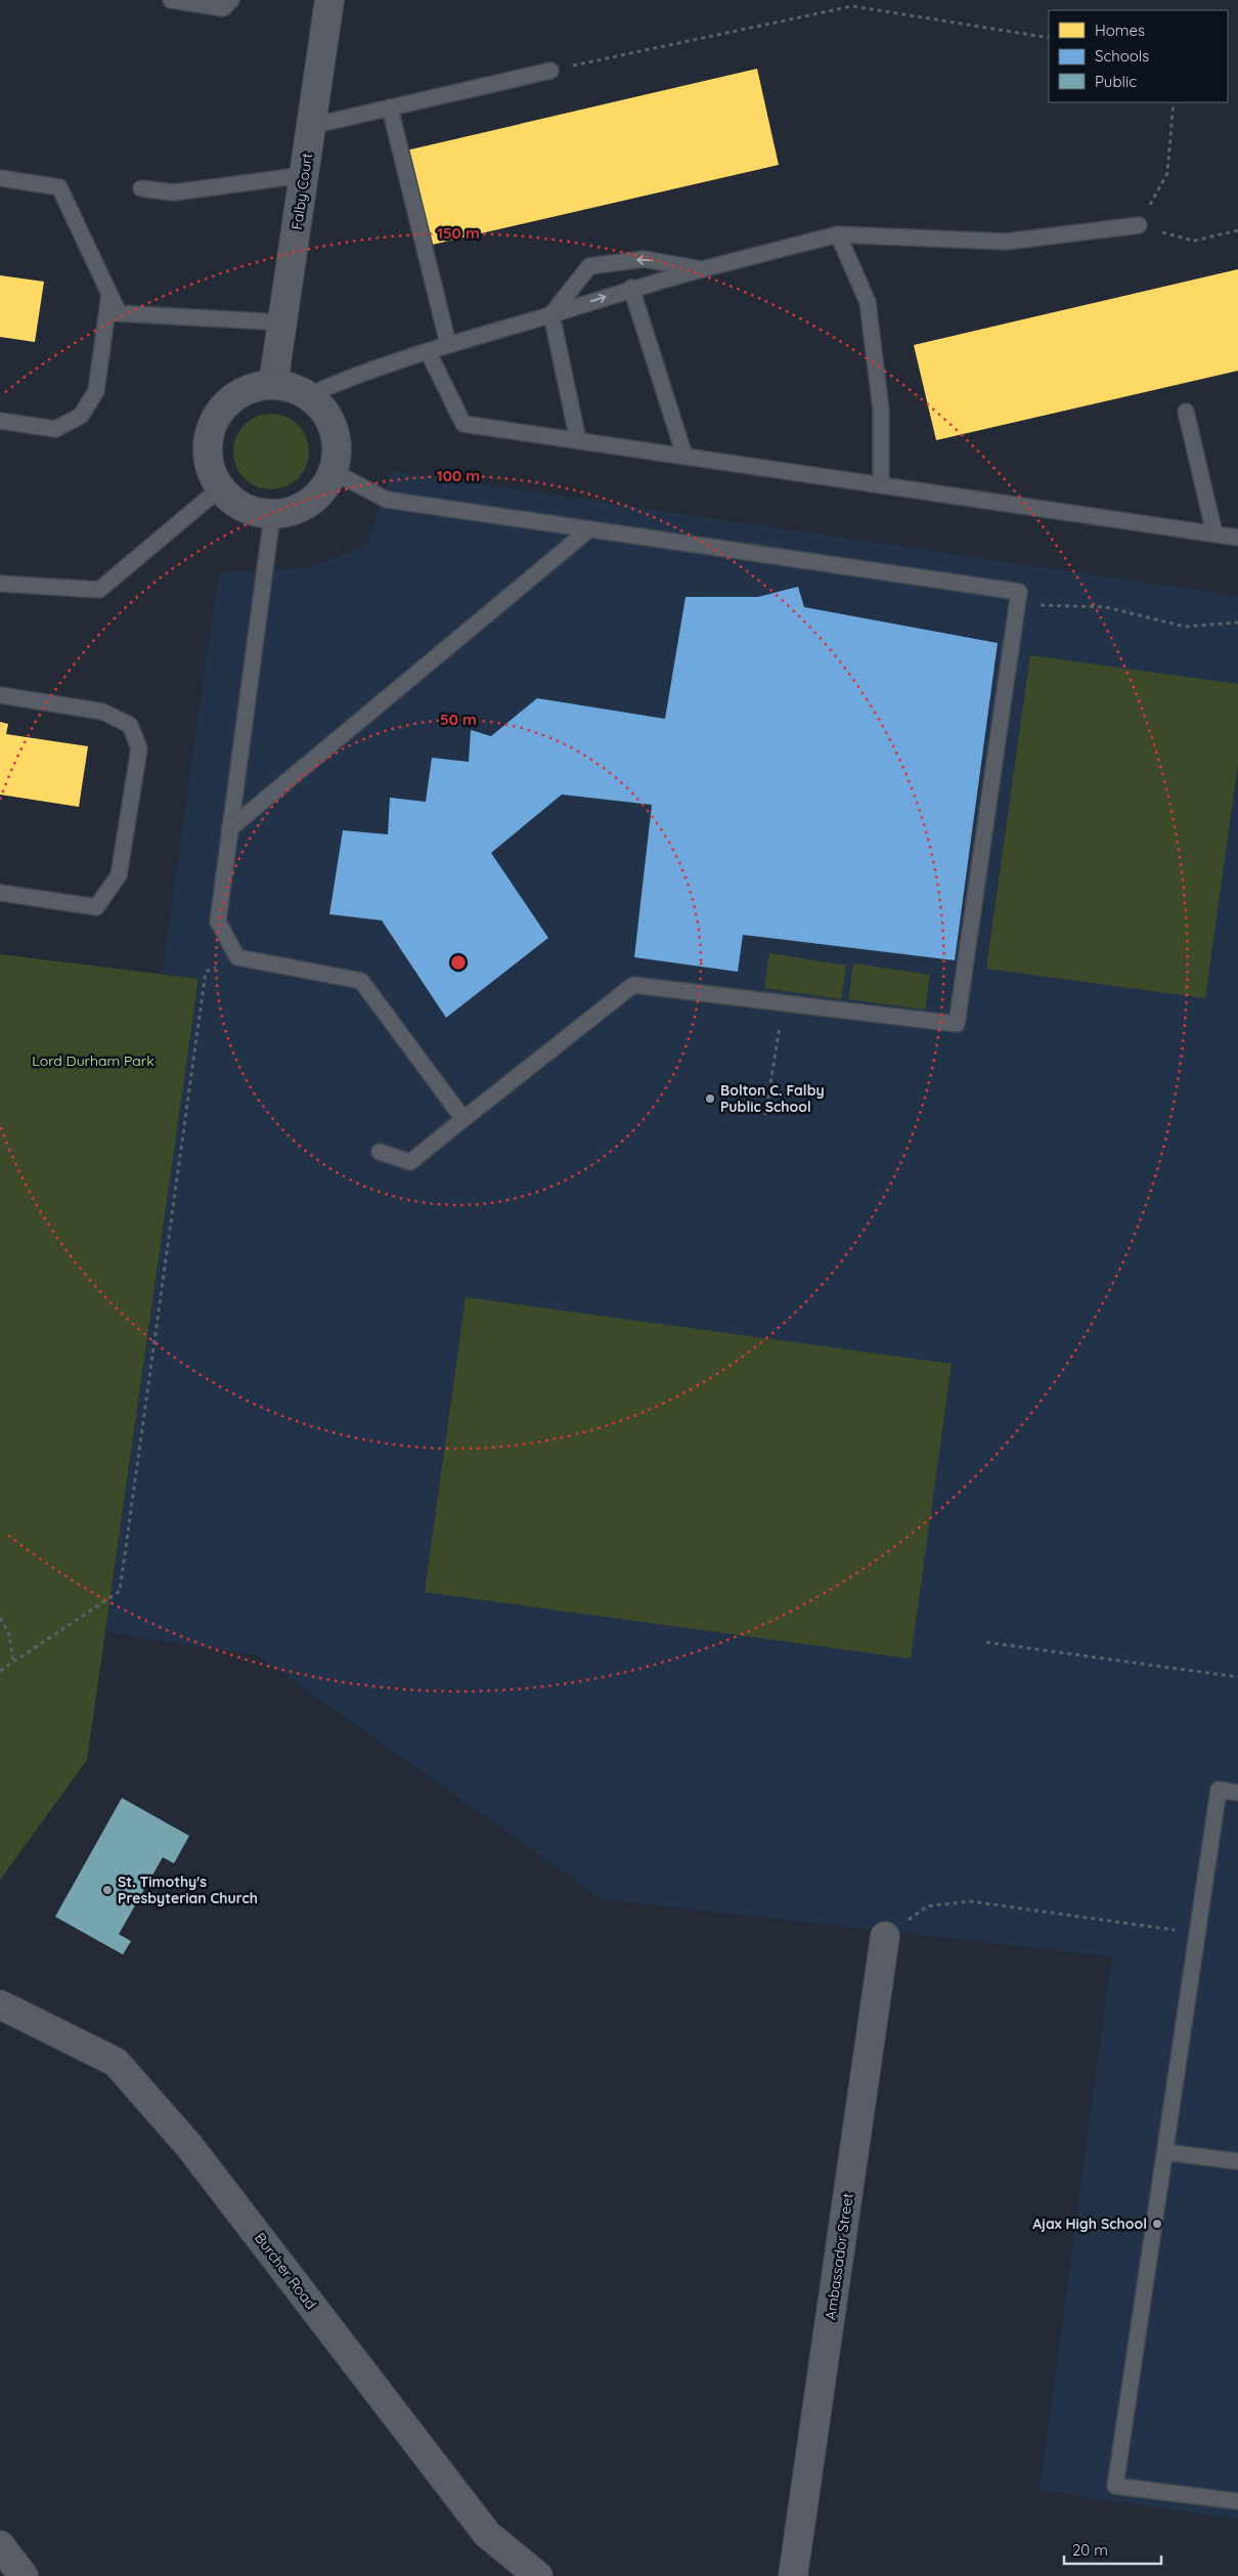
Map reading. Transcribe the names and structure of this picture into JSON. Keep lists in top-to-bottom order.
{
  "streets": {
    "street": ["Falby Court", "Ambassador Street", "Burcher Road"]
  },
  "parks": ["Lord Durham Park"],
  "places": ["Bolton C. Falby Public School", "St. Timothy's Presbyterian Church", "Ajax High School"],
  "legend": ["Homes", "Schools", "Public"],
  "scale_bar": "20 m",
  "rings": ["150 m", "100 m", "50 m"]
}
